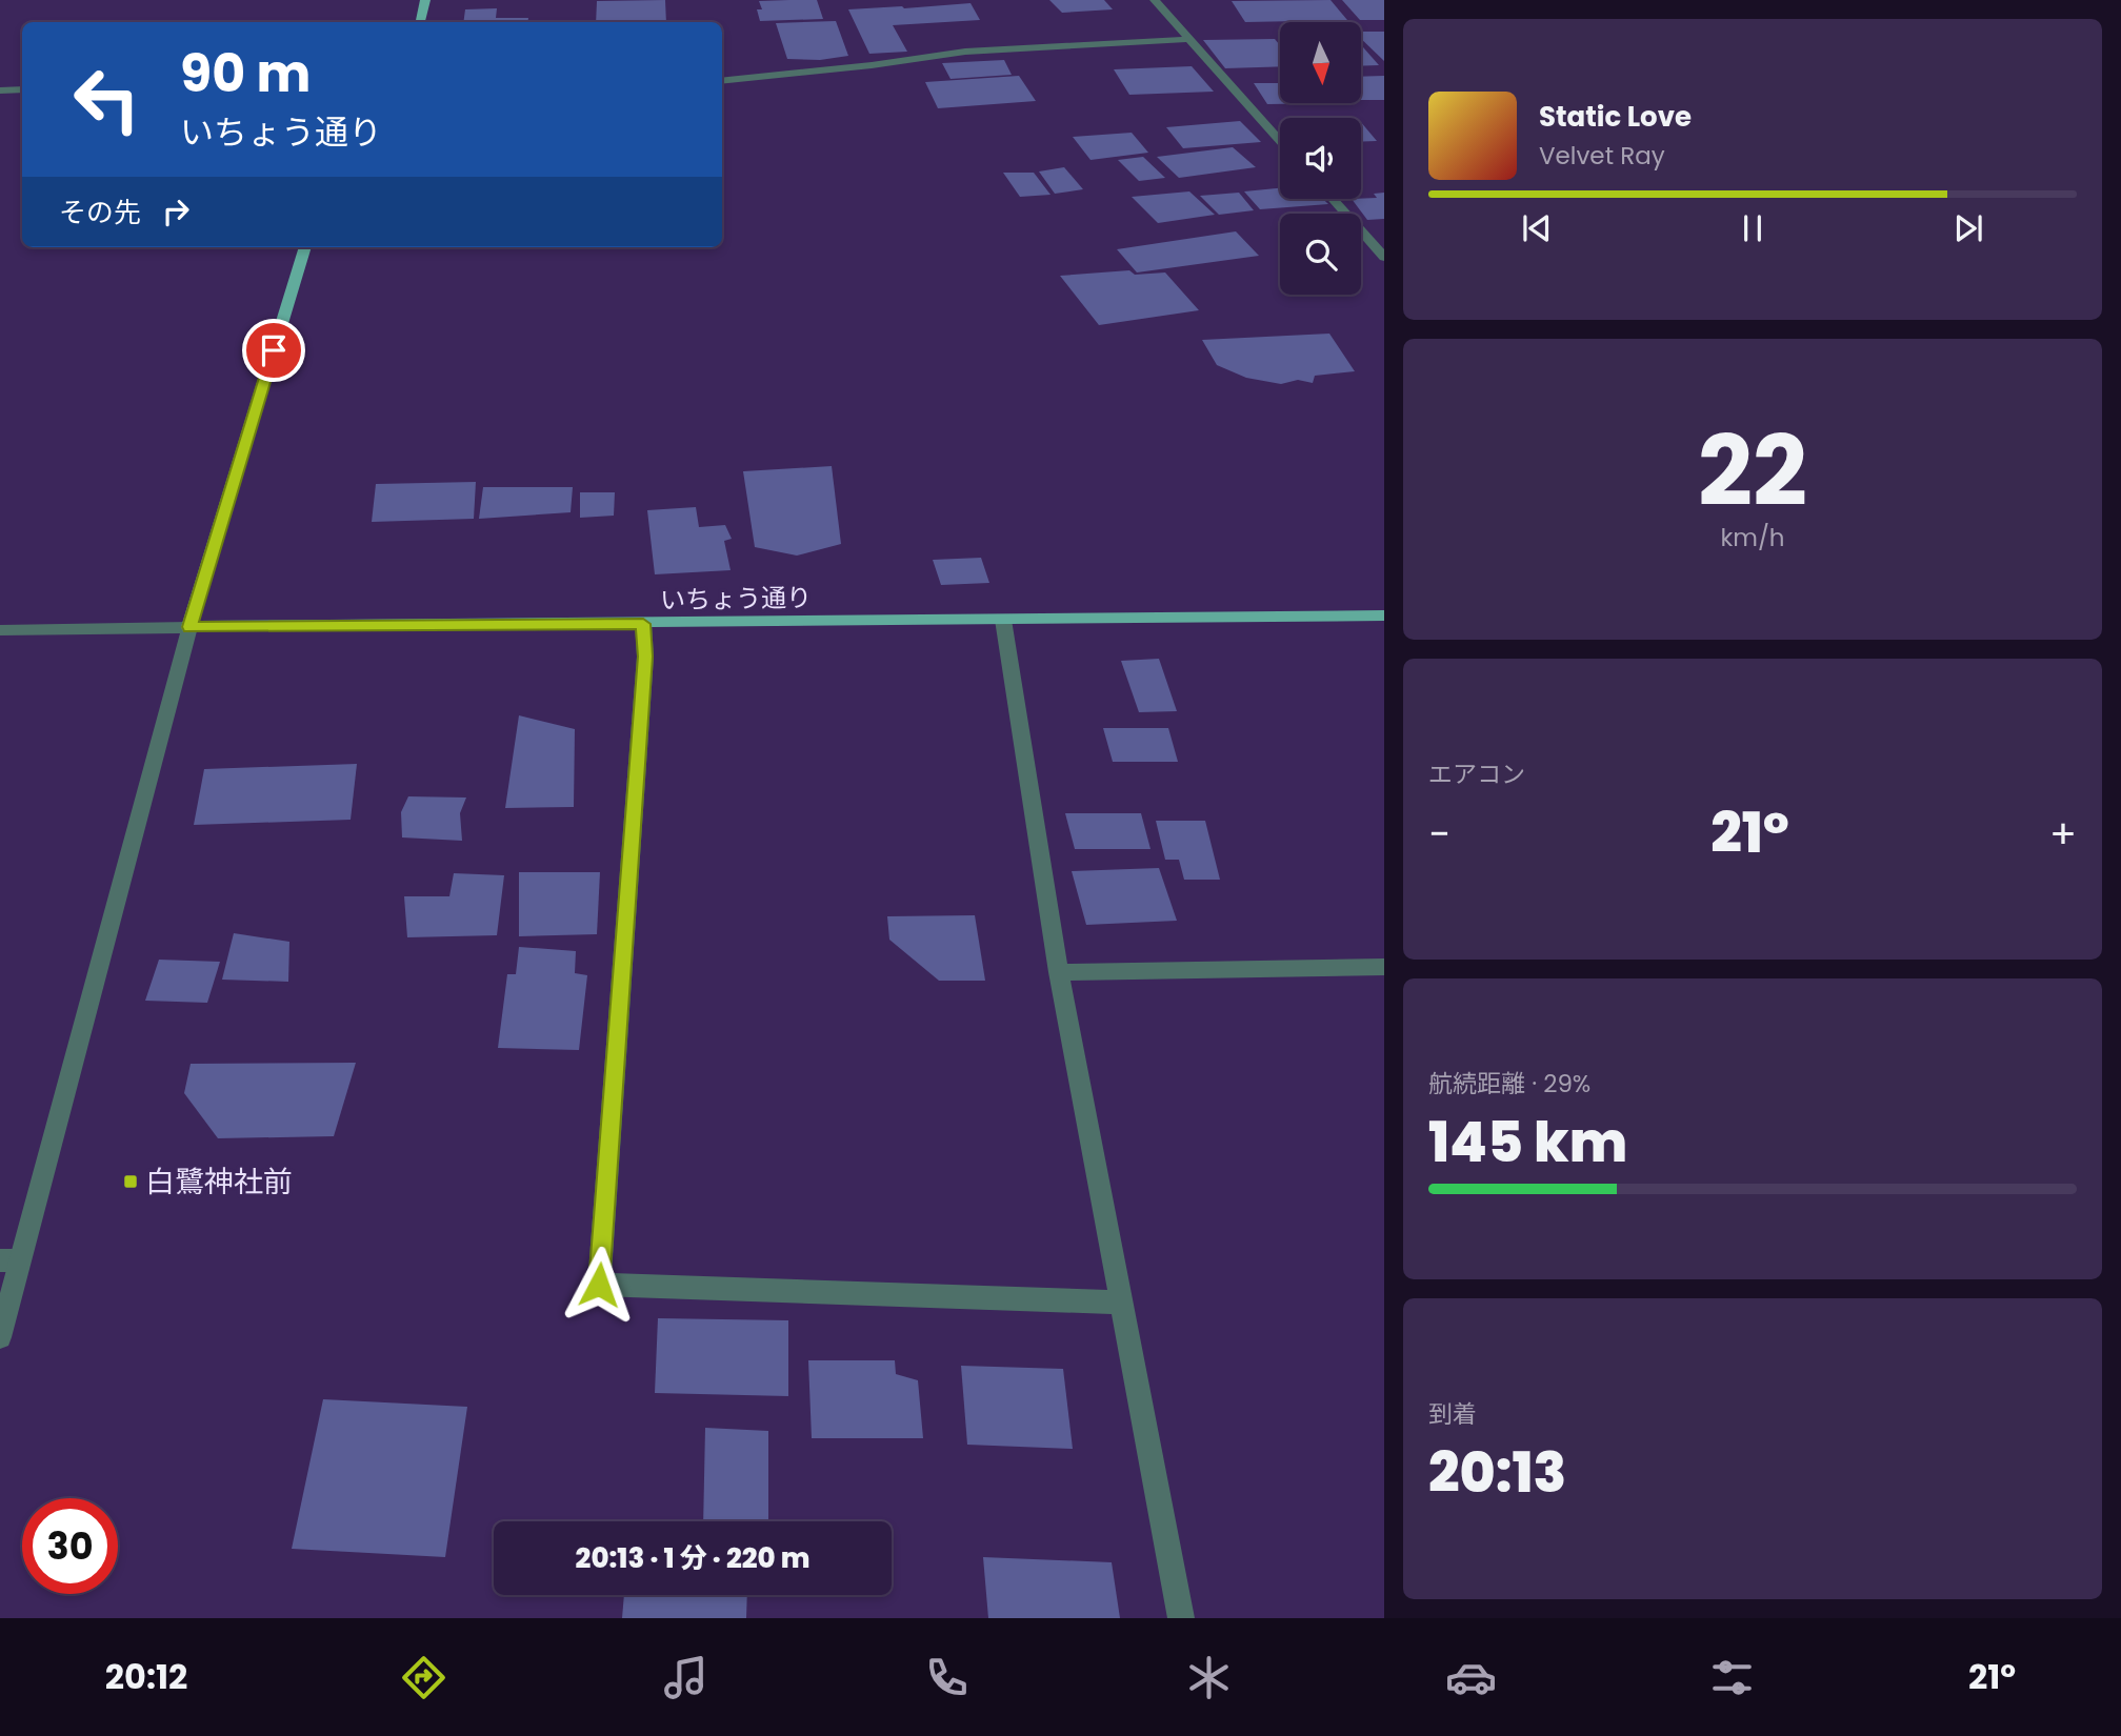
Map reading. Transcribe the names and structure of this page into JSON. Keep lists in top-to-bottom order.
{
  "streets": {
    "main road": ["いちょう通り"]
  },
  "places": {
    "transit": ["白鷺神社前"]
  },
  "north": "bottom",
  "page": {
    "turn": ["90 m", "いちょう通り"],
    "song": ["Static Love", "Velvet Ray"],
    "then": "その先",
    "tile": [
      ["22", "km/h"],
      "エアコン",
      ["航続距離 · 29%", "145 km"],
      ["到着", "20:13"]
    ],
    "heat": ["−", "21°", "+"],
    "limit": "30",
    "trip": "20:13 · 1 分 · 220 m",
    "tabs": ["20:12", "21°"]
  }
}
